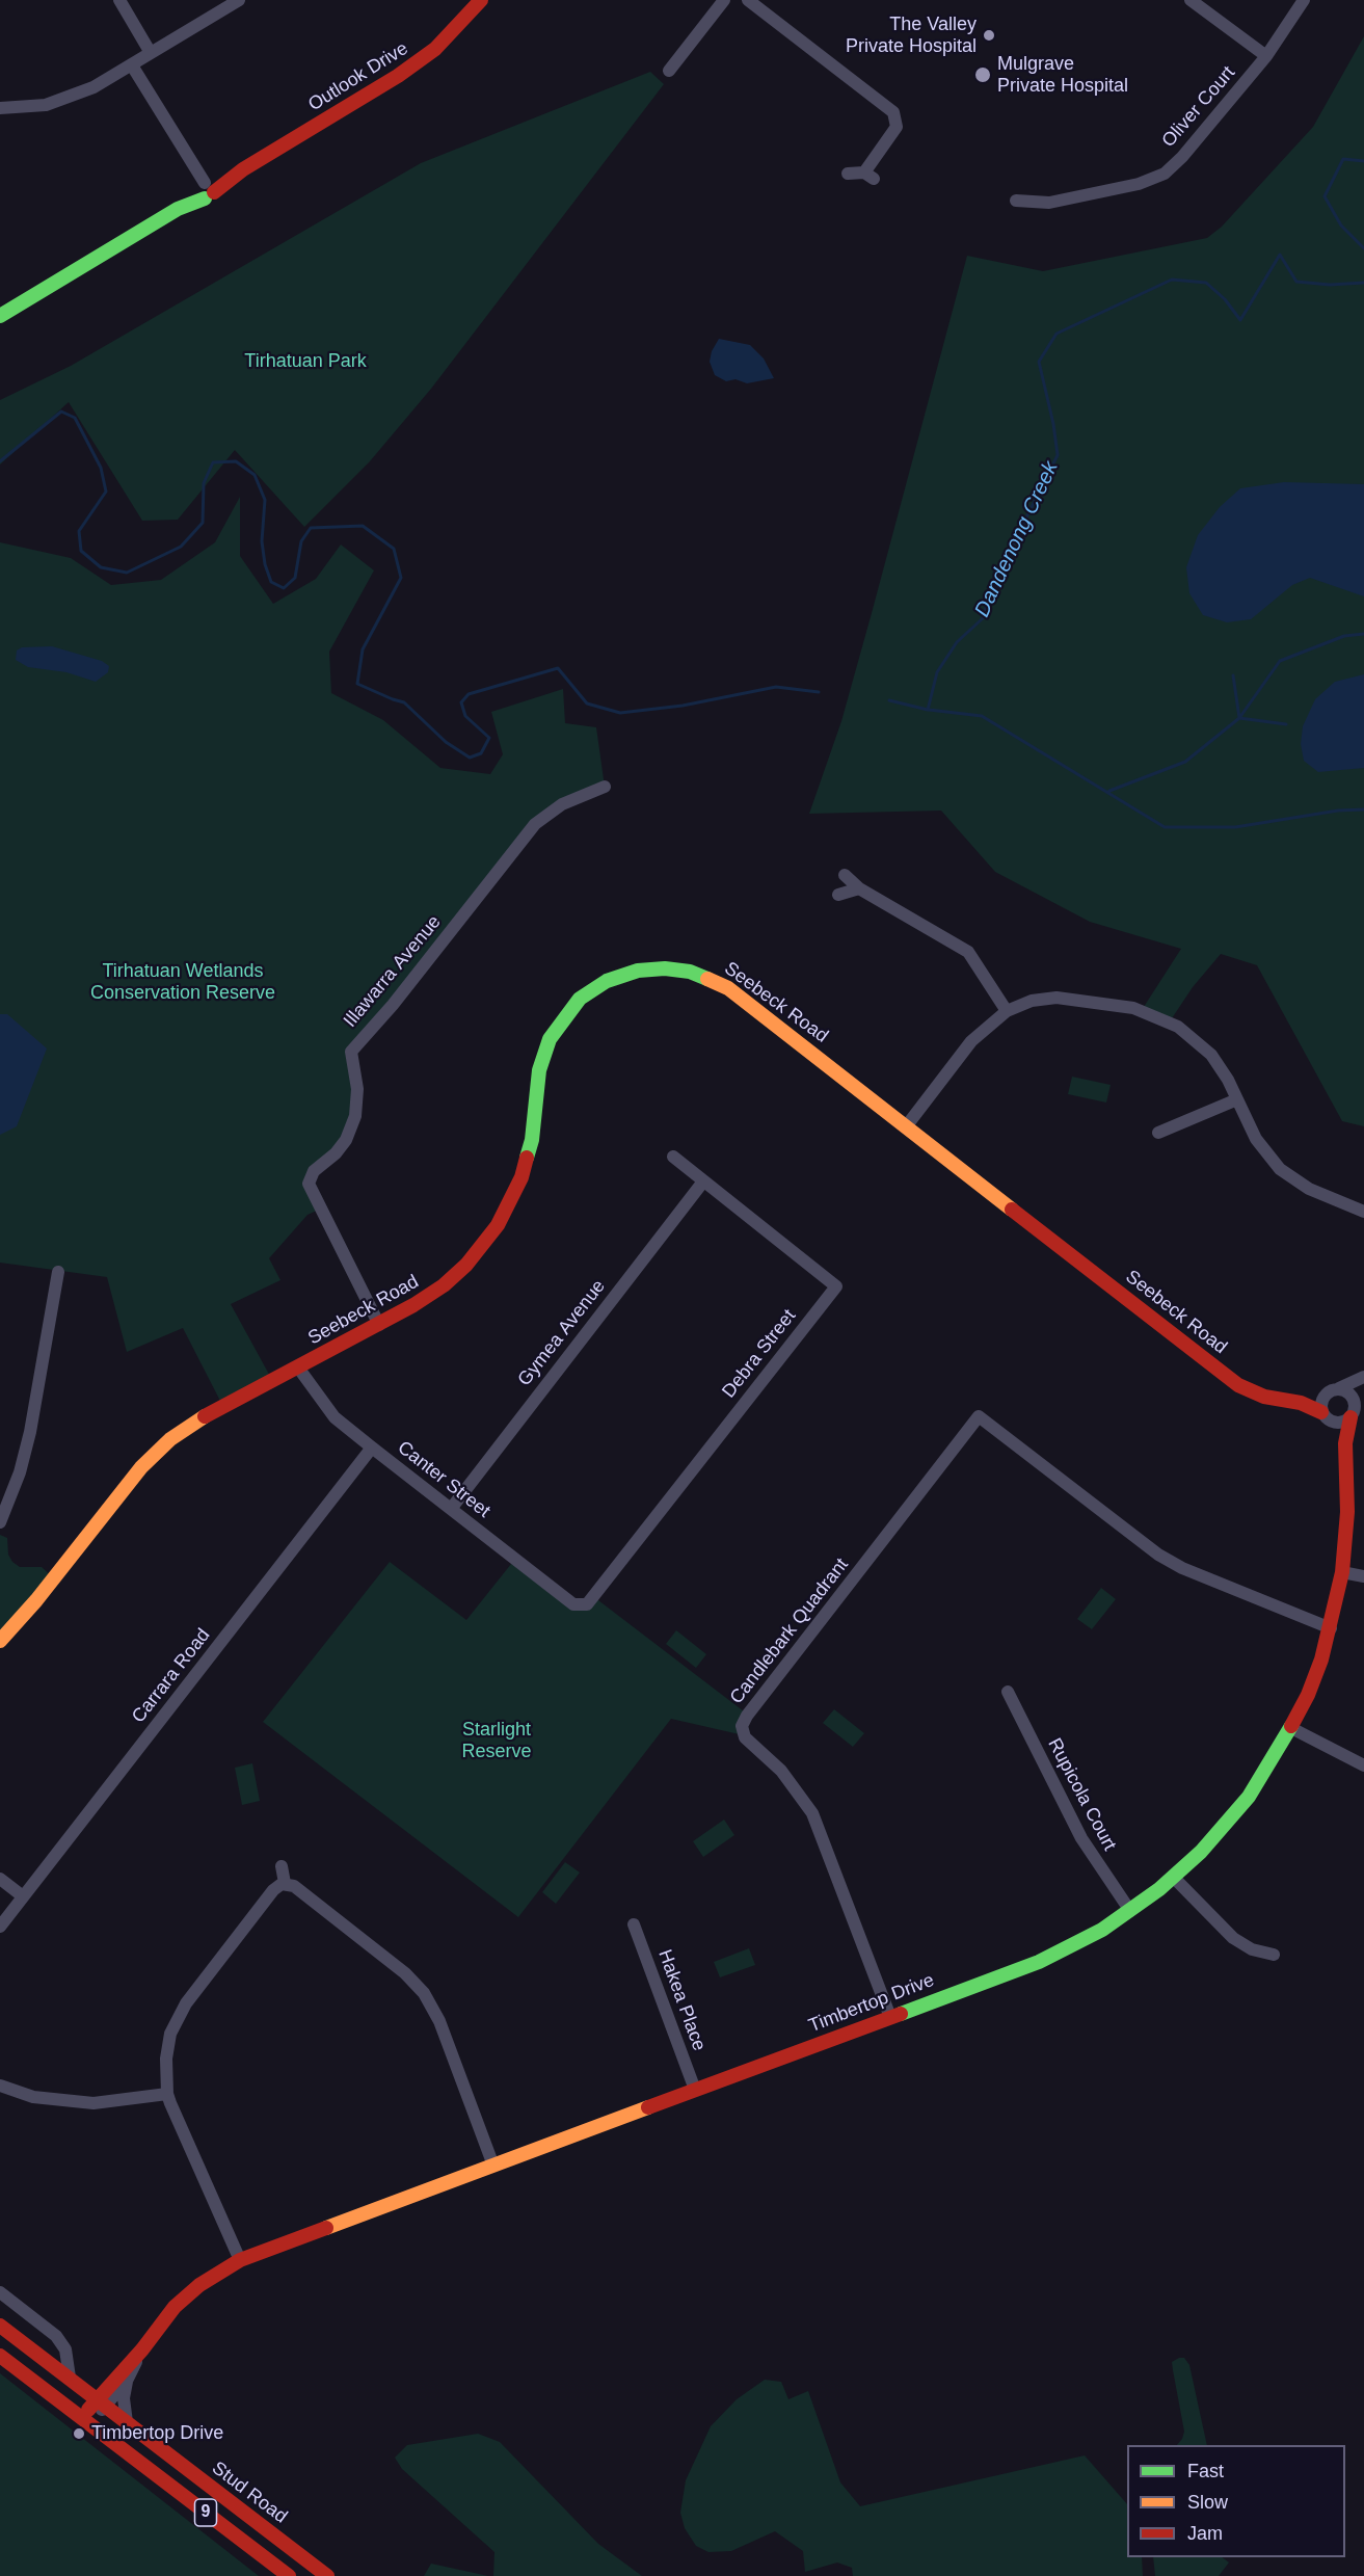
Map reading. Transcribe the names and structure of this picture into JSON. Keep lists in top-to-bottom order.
{
  "streets": {
    "main road": [
      "Outlook Drive",
      "Seebeck Road",
      "Timbertop Drive",
      "Stud Road",
      "9"
    ],
    "street": [
      "Oliver Court",
      "Illawarra Avenue",
      "Gymea Avenue",
      "Debra Street",
      "Canter Street",
      "Candlebark Quadrant",
      "Carrara Road",
      "Rupicola Court",
      "Hakea Place"
    ]
  },
  "crossings": [
    ["Illawarra Avenue", "Seebeck Road"],
    ["Seebeck Road", "Canter Street"],
    ["Seebeck Road", "Timbertop Drive"],
    ["Gymea Avenue", "Debra Street"],
    ["Gymea Avenue", "Canter Street"],
    ["Debra Street", "Canter Street"],
    ["Canter Street", "Carrara Road"],
    ["Candlebark Quadrant", "Timbertop Drive"],
    ["Rupicola Court", "Timbertop Drive"],
    ["Hakea Place", "Timbertop Drive"],
    ["Timbertop Drive", "Stud Road"],
    ["Timbertop Drive", "9"]
  ],
  "water": ["Dandenong Creek"],
  "parks": ["Tirhatuan Park", "Tirhatuan Wetlands Conservation Reserve", "Starlight Reserve"],
  "places": ["The Valley Private Hospital", "Mulgrave Private Hospital", "Timbertop Drive"],
  "legend": ["Fast", "Slow", "Jam"]
}
